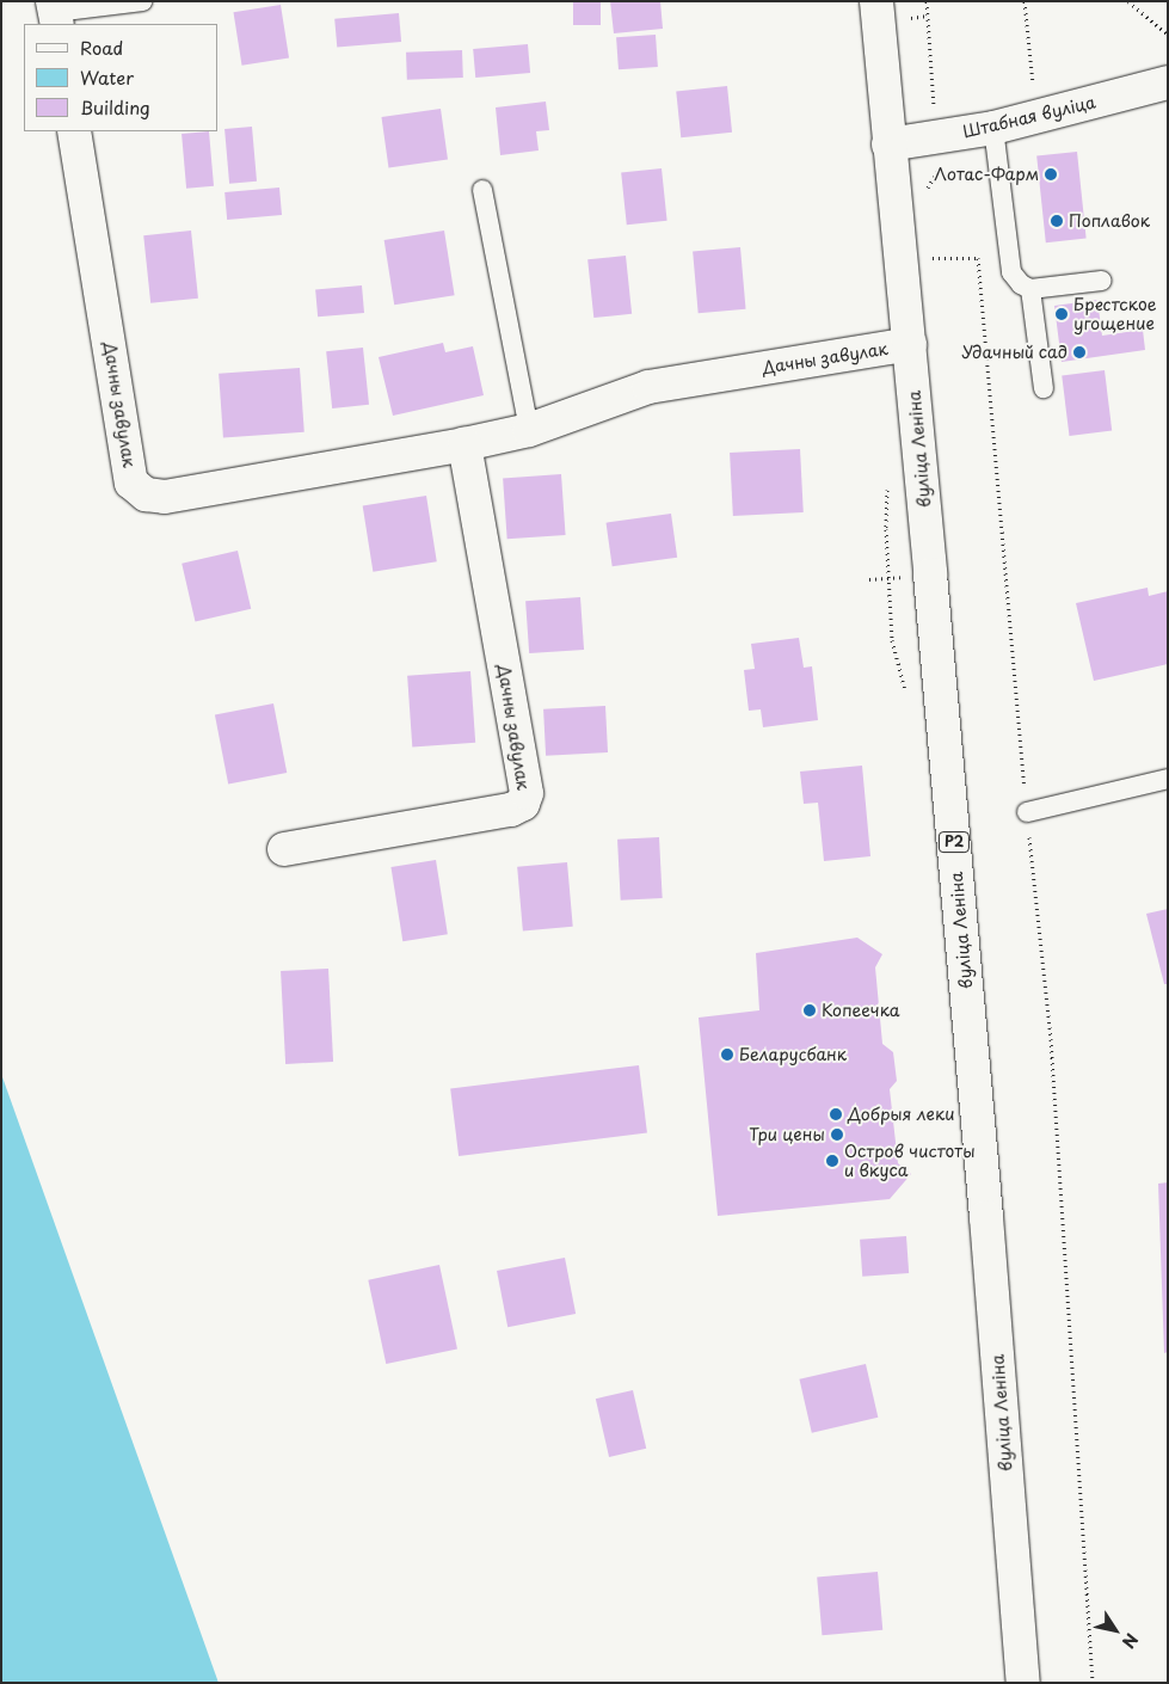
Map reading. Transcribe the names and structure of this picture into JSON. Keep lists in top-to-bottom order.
{
  "streets": {
    "street": [
      "Штабная вуліца",
      "Дачны завулак",
      "вуліца Леніна",
      "Р2"
    ]
  },
  "crossings": [
    ["Штабная вуліца", "вуліца Леніна"],
    ["Дачны завулак", "вуліца Леніна"]
  ],
  "places": [
    "Лотас-Фарм",
    "Поплавок",
    "Брестское угощение",
    "Удачный сад",
    "Копеечка",
    "Беларусбанк",
    "Добрыя леки",
    "Три цены",
    "Остров чистоты и вкуса"
  ],
  "legend": ["Road", "Water", "Building"],
  "north": "bottom right"
}
